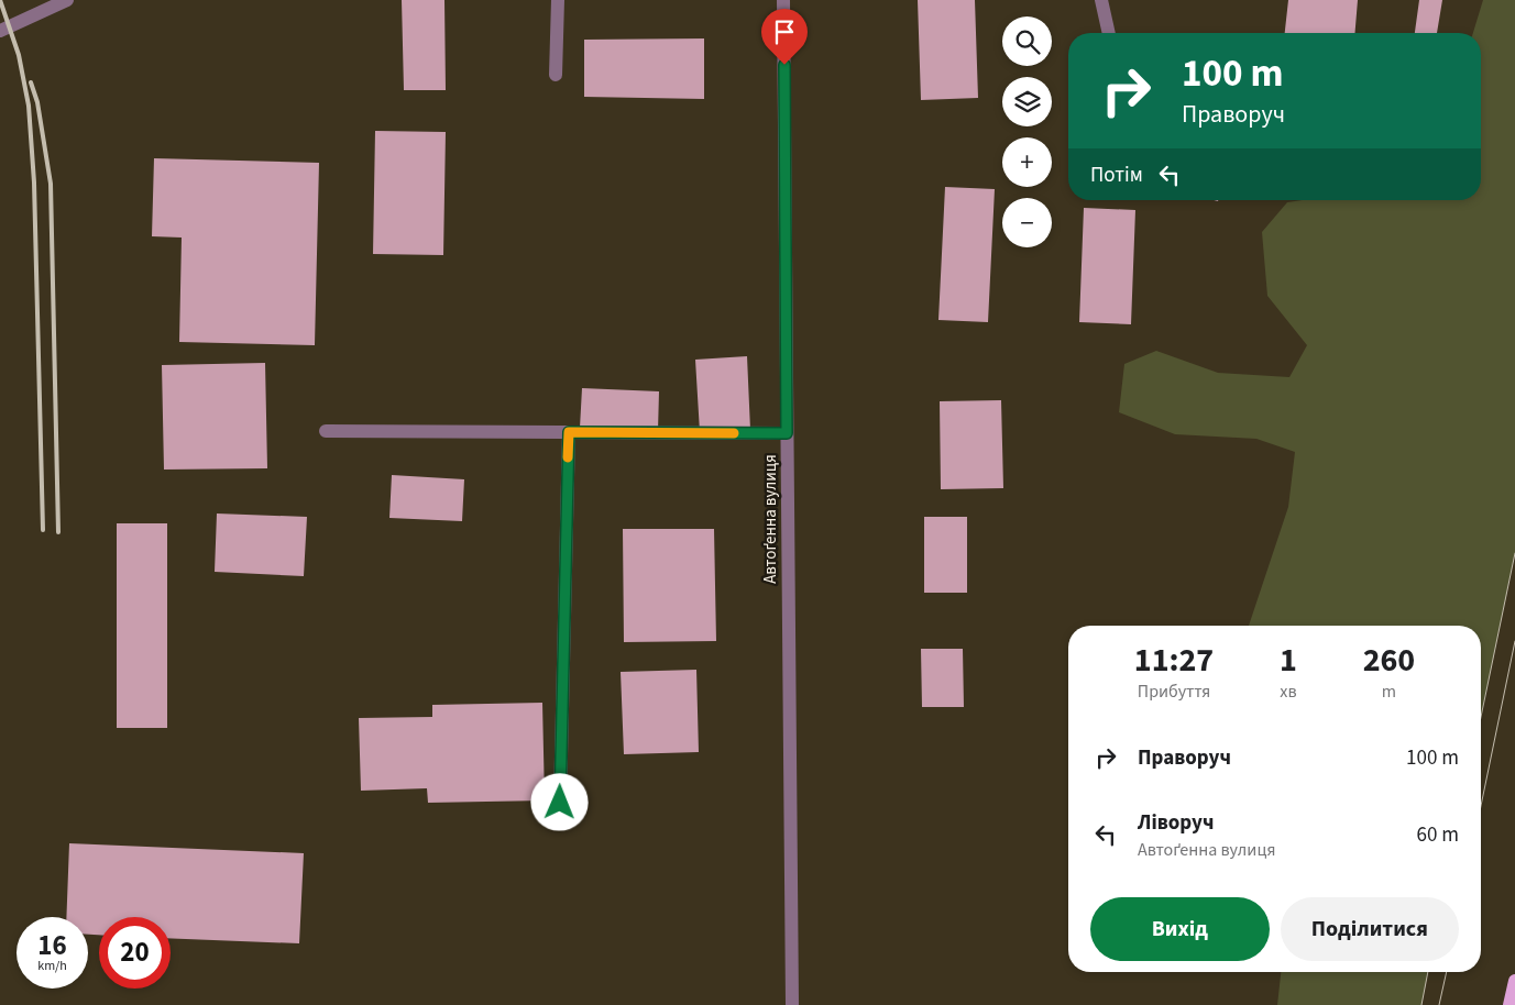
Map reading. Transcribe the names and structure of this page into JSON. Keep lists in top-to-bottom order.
{
  "streets": {
    "street": ["Автоґенна вулиця"]
  },
  "page": {
    "map_buttons": ["+", "−"],
    "turn": ["100 m", "Праворуч"],
    "then": "Потім",
    "eta": [
      "11:27",
      "Прибуття",
      "1",
      "хв",
      "260",
      "m"
    ],
    "list": [
      {
        "name": "Праворуч",
        "value": "100 m"
      },
      {
        "name": "Ліворуч",
        "note": "Автоґенна вулиця",
        "value": "60 m"
      }
    ],
    "buttons": ["Вихід", "Поділитися"],
    "speed": "16 km/h",
    "limit": "20"
  }
}
